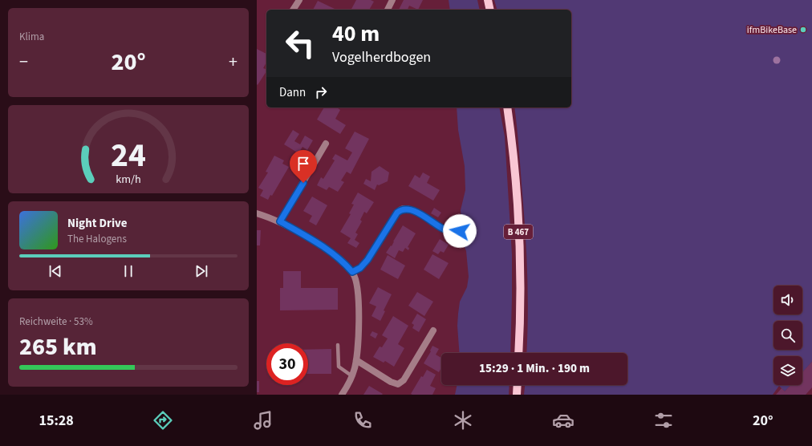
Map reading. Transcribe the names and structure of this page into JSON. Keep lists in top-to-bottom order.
{
  "streets": {
    "main road": ["B 467"]
  },
  "places": ["ifmBikeBase"],
  "page": {
    "tile": [
      "Klima",
      ["Reichweite · 53%", "265 km"]
    ],
    "turn": ["40 m", "Vogelherdbogen"],
    "heat": ["−", "20°", "+"],
    "then": "Dann",
    "song": ["Night Drive", "The Halogens"],
    "limit": "30",
    "trip": "15:29 · 1 Min. · 190 m",
    "tabs": ["15:28", "20°"],
    "gauge": ["24", "km/h"]
  }
}
